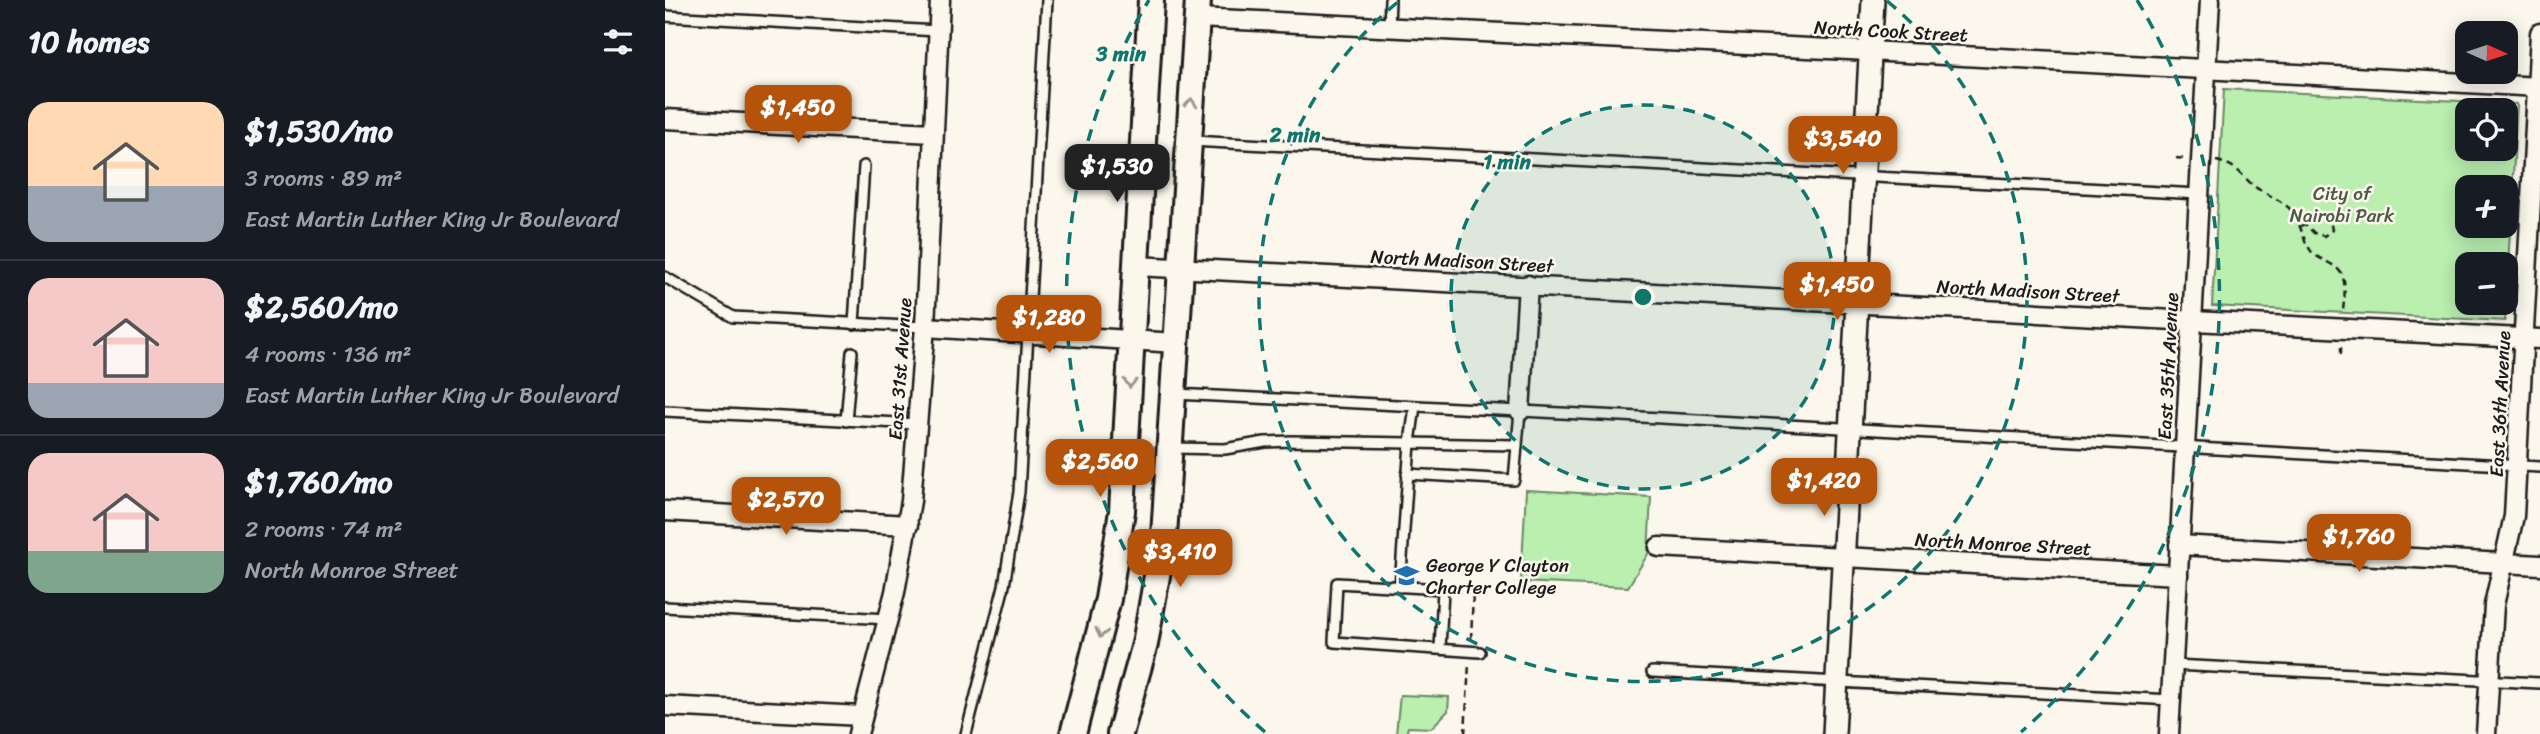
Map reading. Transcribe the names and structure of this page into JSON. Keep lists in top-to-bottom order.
{
  "streets": {
    "street": [
      "North Cook Street",
      "North Madison Street",
      "East 35th Avenue",
      "East 31st Avenue",
      "East 36th Avenue",
      "North Monroe Street"
    ]
  },
  "crossings": [
    ["North Cook Street", "East 35th Avenue"],
    ["North Cook Street", "East 36th Avenue"],
    ["North Madison Street", "East 35th Avenue"],
    ["North Madison Street", "East 36th Avenue"],
    ["East 35th Avenue", "North Monroe Street"]
  ],
  "parks": ["City of Nairobi Park"],
  "places": {
    "school or university": ["George Y Clayton Charter College"]
  },
  "north": "right",
  "page": {
    "heading": "10 homes",
    "map_buttons": ["+", "−"],
    "list": [
      {
        "name": "$1,530/mo",
        "note": "3 rooms · 89 m² · East Martin Luther King Jr Boulevard"
      },
      {
        "name": "$2,560/mo",
        "note": "4 rooms · 136 m² · East Martin Luther King Jr Boulevard"
      },
      {
        "name": "$1,760/mo",
        "note": "2 rooms · 74 m² · North Monroe Street"
      }
    ],
    "price": [
      "$1,450",
      "$3,540",
      "$1,530",
      "$1,450",
      "$1,280",
      "$2,560",
      "$1,420",
      "$2,570",
      "$1,760",
      "$3,410"
    ]
  },
  "rings": ["3 min", "2 min", "1 min"]
}
